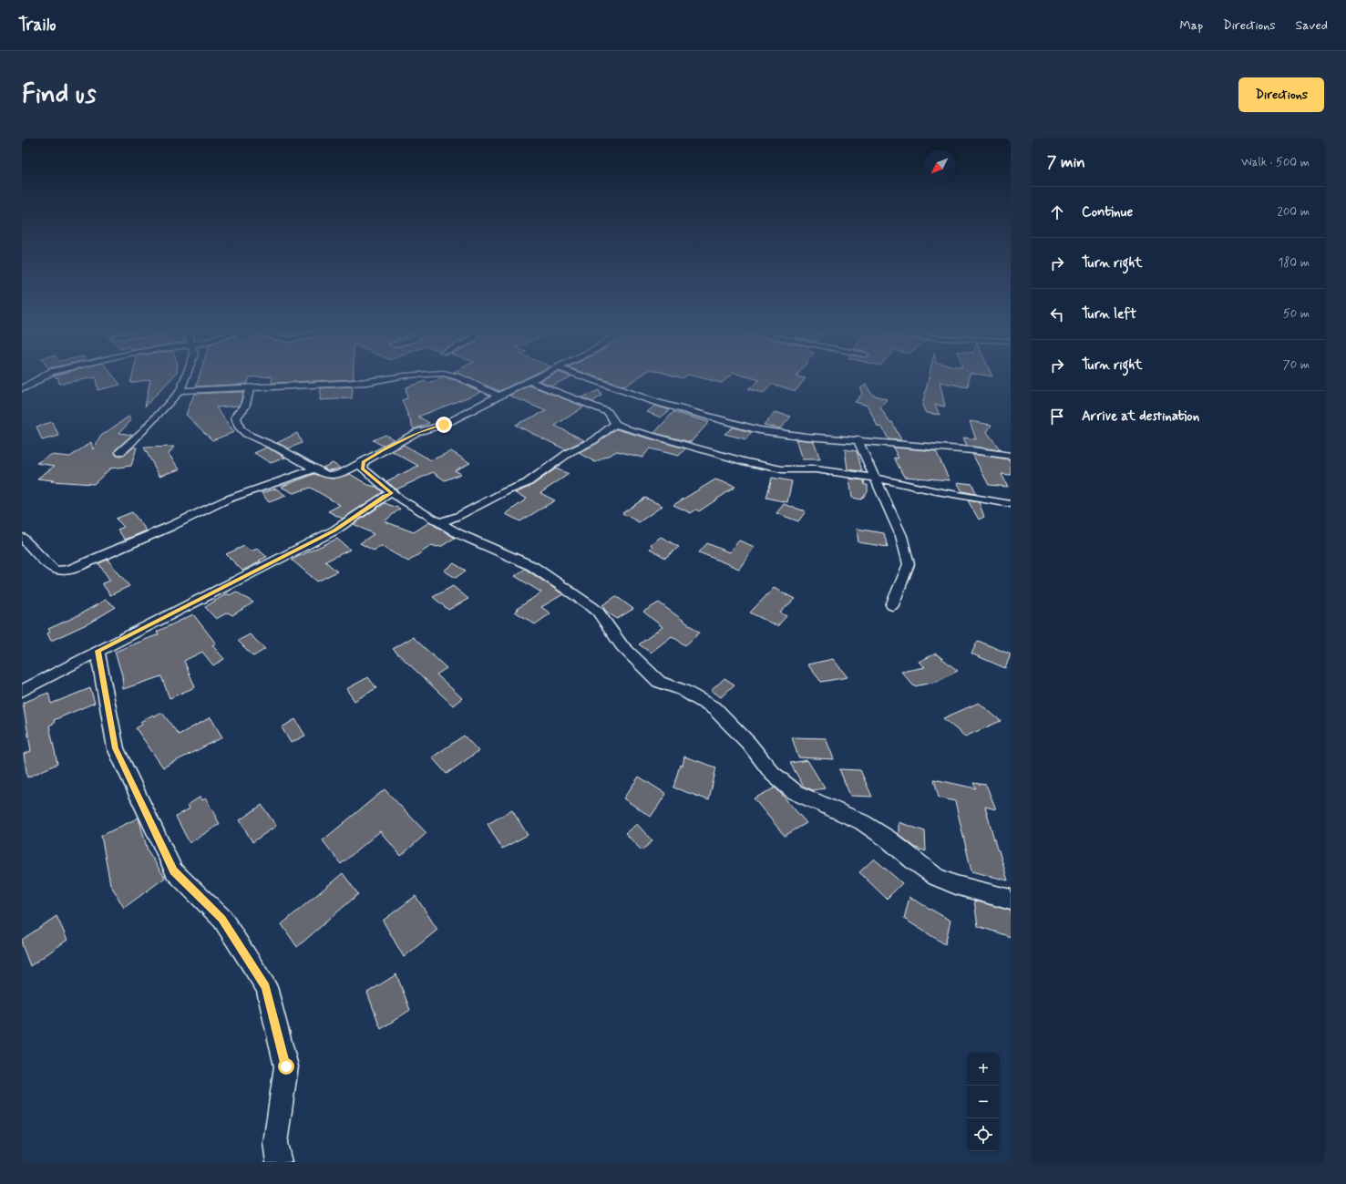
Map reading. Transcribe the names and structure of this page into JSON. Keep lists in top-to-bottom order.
{
  "north": "bottom left",
  "page": {
    "header": "Trailo",
    "nav": ["Map", "Directions", "Saved"],
    "buttons": "Directions",
    "title": "Find us",
    "heading": ["7 min", "Walk · 500 m"],
    "list": [
      ["Continue", "200 m"],
      ["Turn right", "180 m"],
      ["Turn left", "50 m"],
      ["Turn right", "70 m"],
      "Arrive at destination"
    ],
    "map_buttons": ["+", "−"]
  }
}
